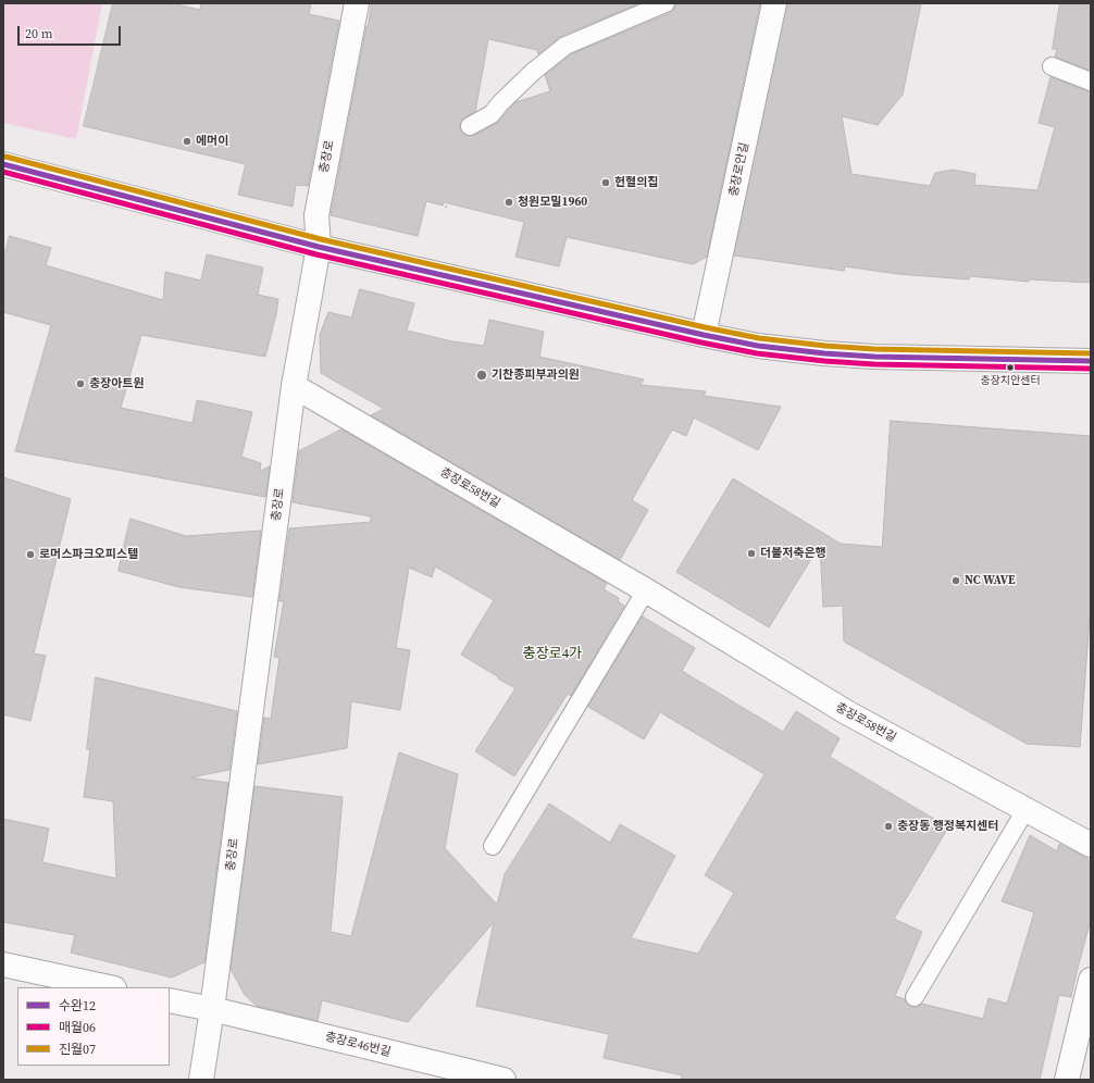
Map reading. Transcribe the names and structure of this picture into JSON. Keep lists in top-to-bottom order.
{
  "streets": {
    "street": [
      "충장로",
      "충장로안길",
      "충장로58번길",
      "충장로46번길"
    ]
  },
  "crossings": [
    ["충장로", "충장로58번길"],
    ["충장로", "충장로46번길"]
  ],
  "districts": ["충장로4가"],
  "places": [
    "에머이",
    "헌혈의집",
    "청원모밀1960",
    "충장치안센터",
    "기찬종피부과의원",
    "충장아트원",
    "더블저축은행",
    "로머스파크오피스텔",
    "NC WAVE",
    "충장동 행정복지센터"
  ],
  "lines": ["transit line 진월07", "transit line 수완12", "transit line 매월06"],
  "legend": ["수완12", "매월06", "진월07"],
  "scale_bar": "20 m"
}
